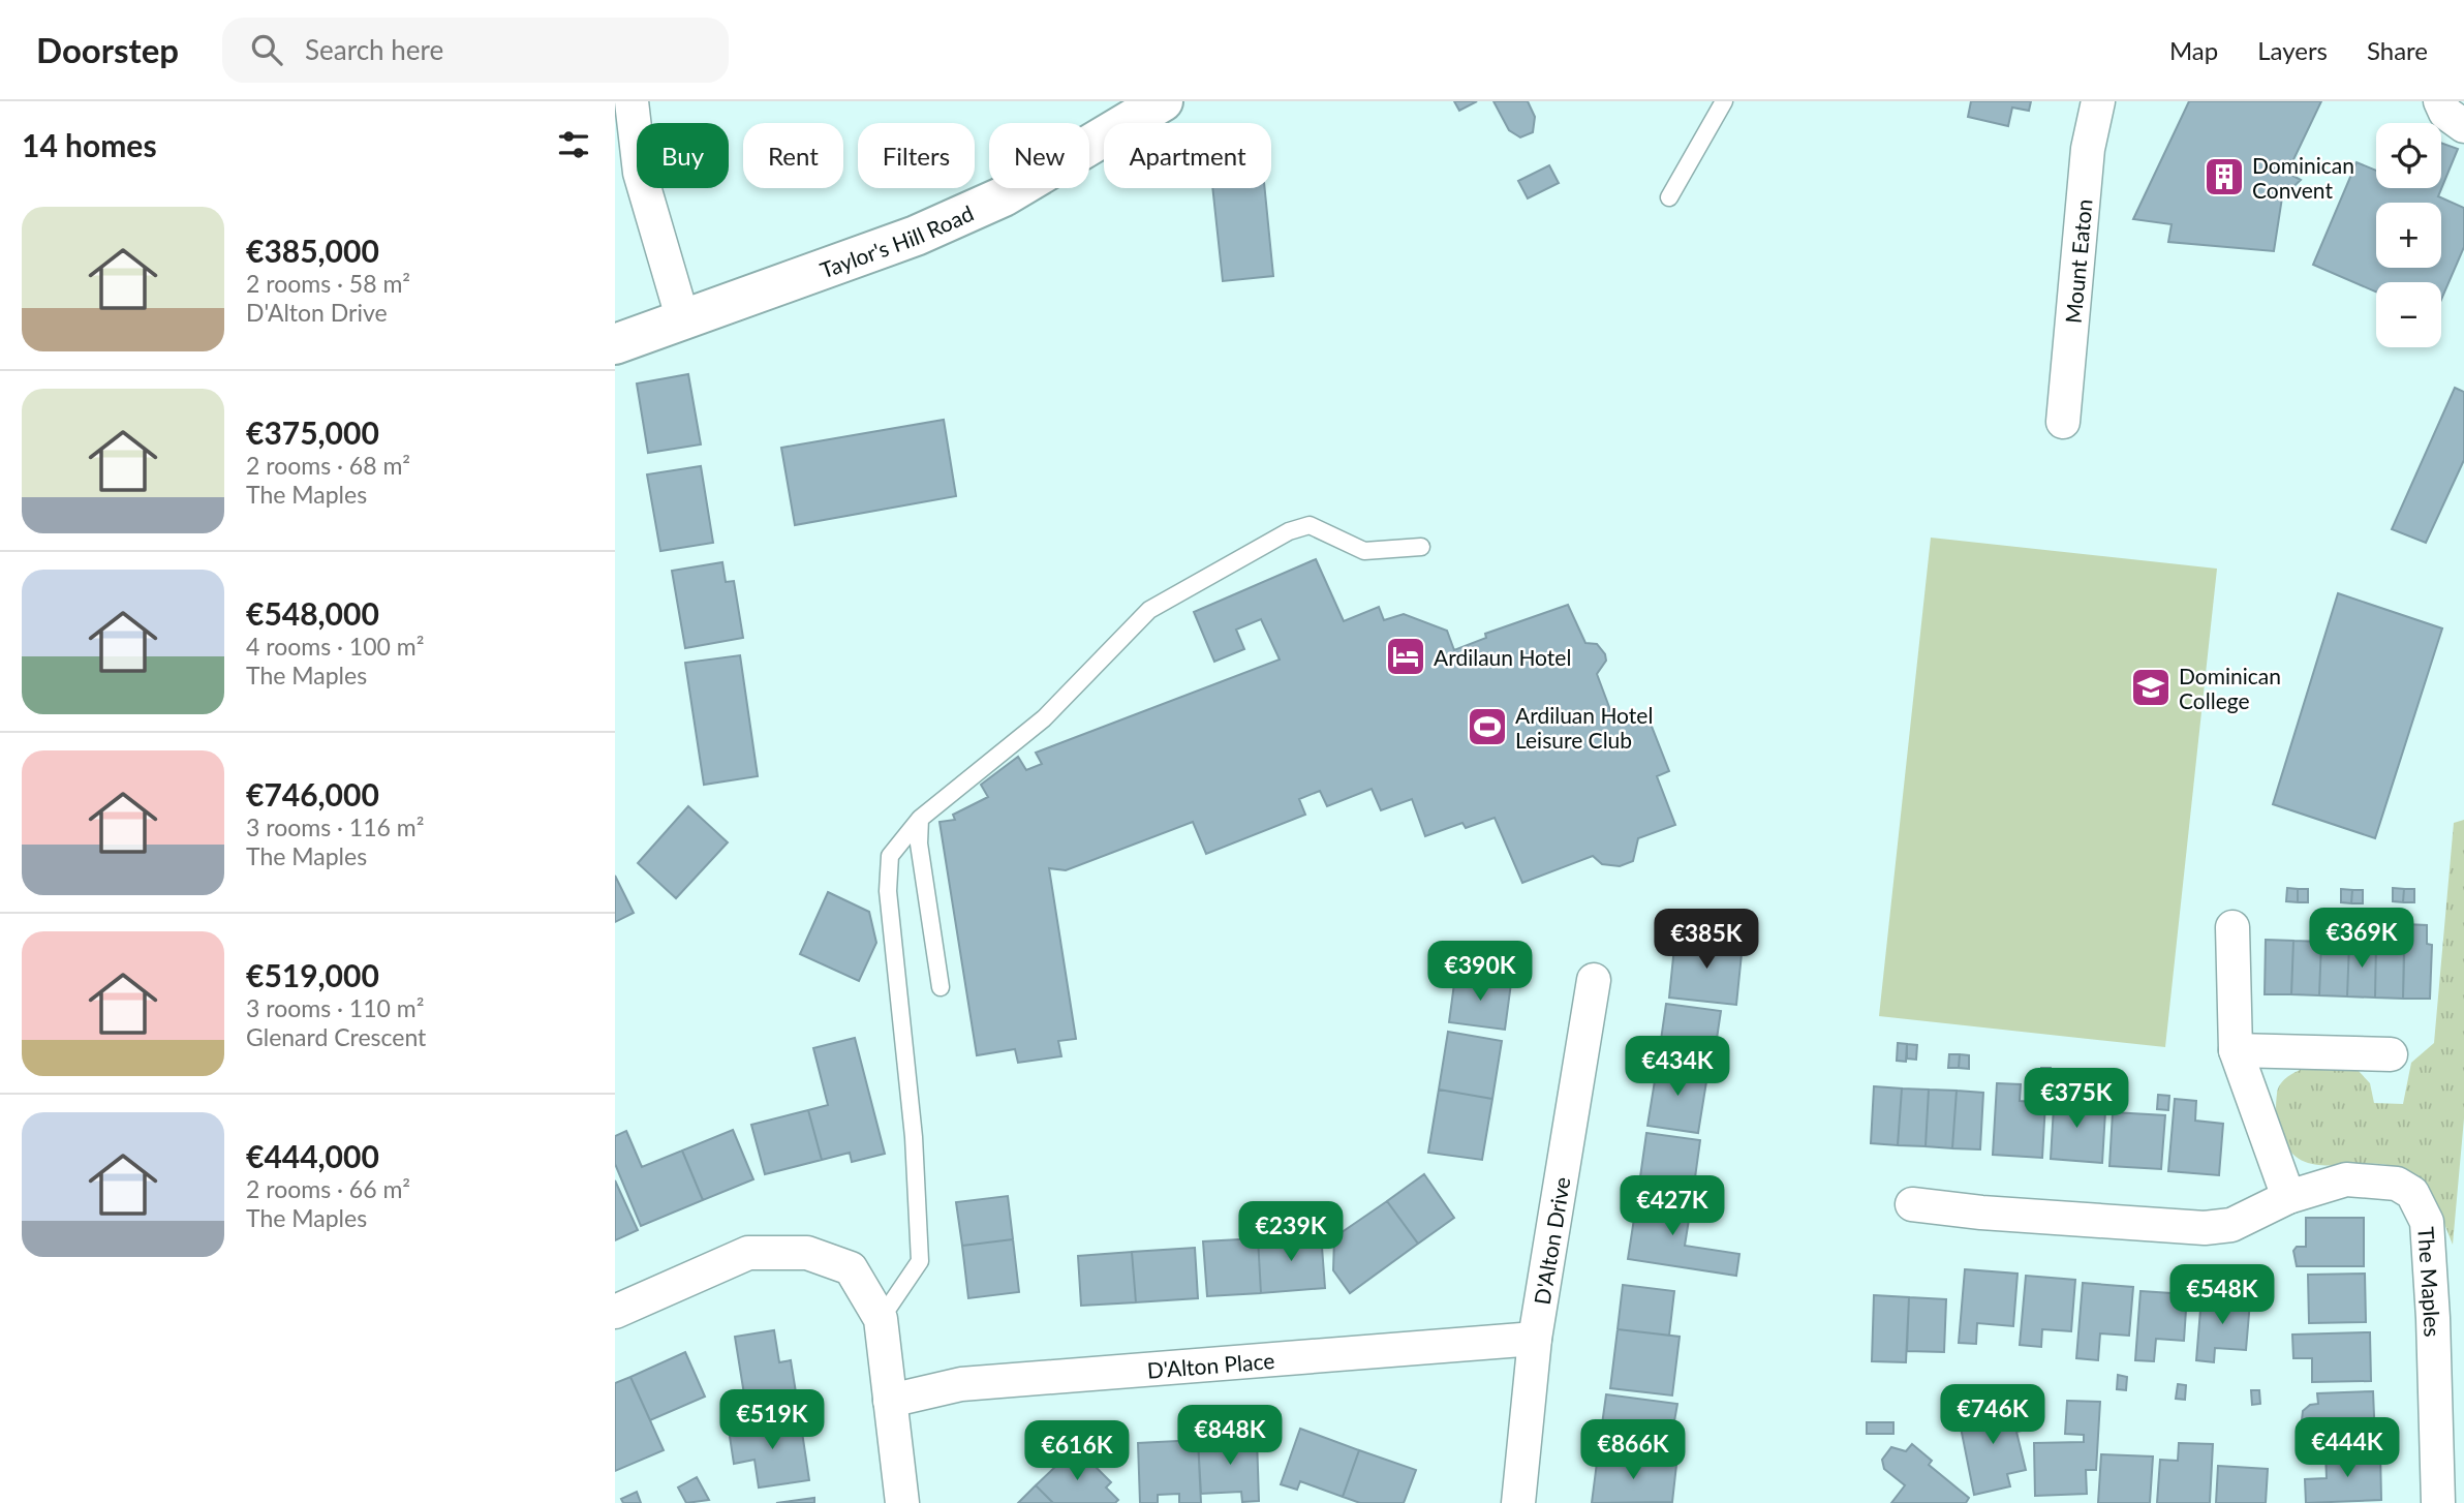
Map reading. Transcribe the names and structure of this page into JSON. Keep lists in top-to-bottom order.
{
  "streets": {
    "main road": ["Taylor's Hill Road"],
    "street": [
      "Mount Eaton",
      "D'Alton Drive",
      "The Maples",
      "D'Alton Place"
    ]
  },
  "crossings": [
    ["D'Alton Drive", "D'Alton Place"]
  ],
  "places": {
    "building": ["Dominican Convent"],
    "hotel": ["Ardilaun Hotel"],
    "school or university": ["Dominican College"],
    "sports": ["Ardiluan Hotel Leisure Club"]
  },
  "page": {
    "header": "Doorstep",
    "search": "Search here",
    "nav": ["Map", "Layers", "Share"],
    "heading": "14 homes",
    "map_buttons": ["+", "−"],
    "chip": [
      "Buy",
      "Rent",
      "Filters",
      "New",
      "Apartment"
    ],
    "list": [
      {
        "name": "€385,000",
        "note": "2 rooms · 58 m² · D'Alton Drive"
      },
      {
        "name": "€375,000",
        "note": "2 rooms · 68 m² · The Maples"
      },
      {
        "name": "€548,000",
        "note": "4 rooms · 100 m² · The Maples"
      },
      {
        "name": "€746,000",
        "note": "3 rooms · 116 m² · The Maples"
      },
      {
        "name": "€519,000",
        "note": "3 rooms · 110 m² · Glenard Crescent"
      },
      {
        "name": "€444,000",
        "note": "2 rooms · 66 m² · The Maples"
      }
    ],
    "price": [
      "€369K",
      "€385K",
      "€390K",
      "€434K",
      "€375K",
      "€427K",
      "€239K",
      "€548K",
      "€746K",
      "€519K",
      "€848K",
      "€444K",
      "€866K",
      "€616K"
    ]
  }
}
